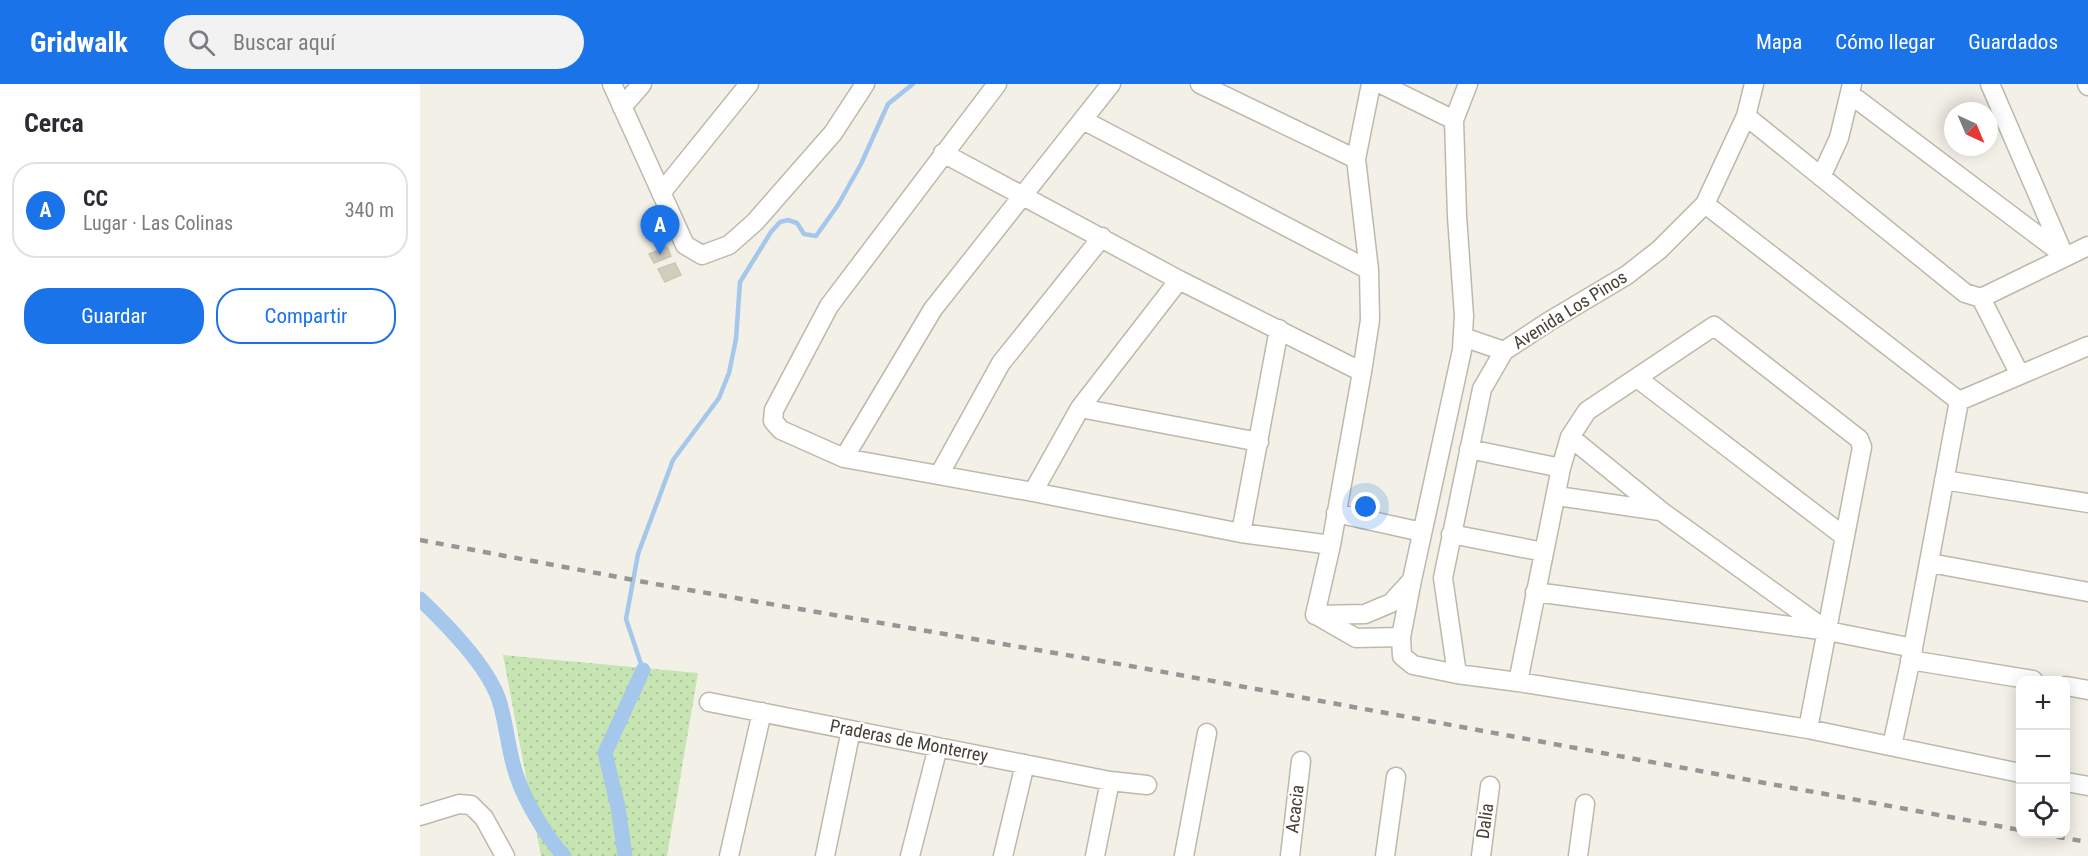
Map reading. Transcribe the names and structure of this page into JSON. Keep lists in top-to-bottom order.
{
  "streets": {
    "street": [
      "Avenida Los Pinos",
      "Praderas de Monterrey",
      "Acacia",
      "Dalia"
    ]
  },
  "north": "bottom right",
  "page": {
    "header": "Gridwalk",
    "search": "Buscar aquí",
    "nav": ["Mapa", "Cómo llegar", "Guardados"],
    "heading": "Cerca",
    "list": [
      {
        "mark": "A",
        "name": "CC",
        "note": "Lugar · Las Colinas",
        "value": "340 m"
      }
    ],
    "pins": "A",
    "buttons": ["Guardar", "Compartir"],
    "map_buttons": ["+", "−"]
  }
}
